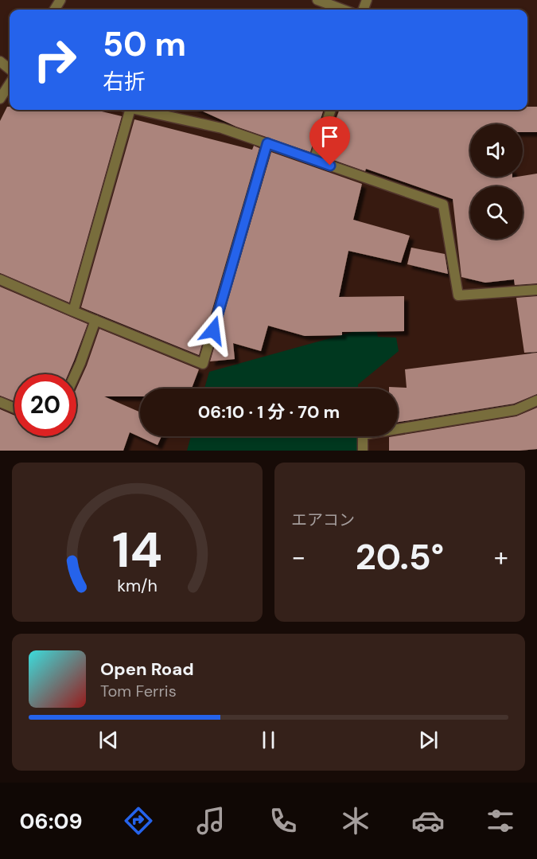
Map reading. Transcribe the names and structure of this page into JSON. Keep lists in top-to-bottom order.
{
  "page": {
    "turn": ["50 m", "右折"],
    "limit": "20",
    "trip": "06:10 · 1 分 · 70 m",
    "tile": "エアコン",
    "heat": ["−", "20.5°", "+"],
    "song": ["Open Road", "Tom Ferris"],
    "tabs": "06:09",
    "gauge": ["14", "km/h"]
  }
}
